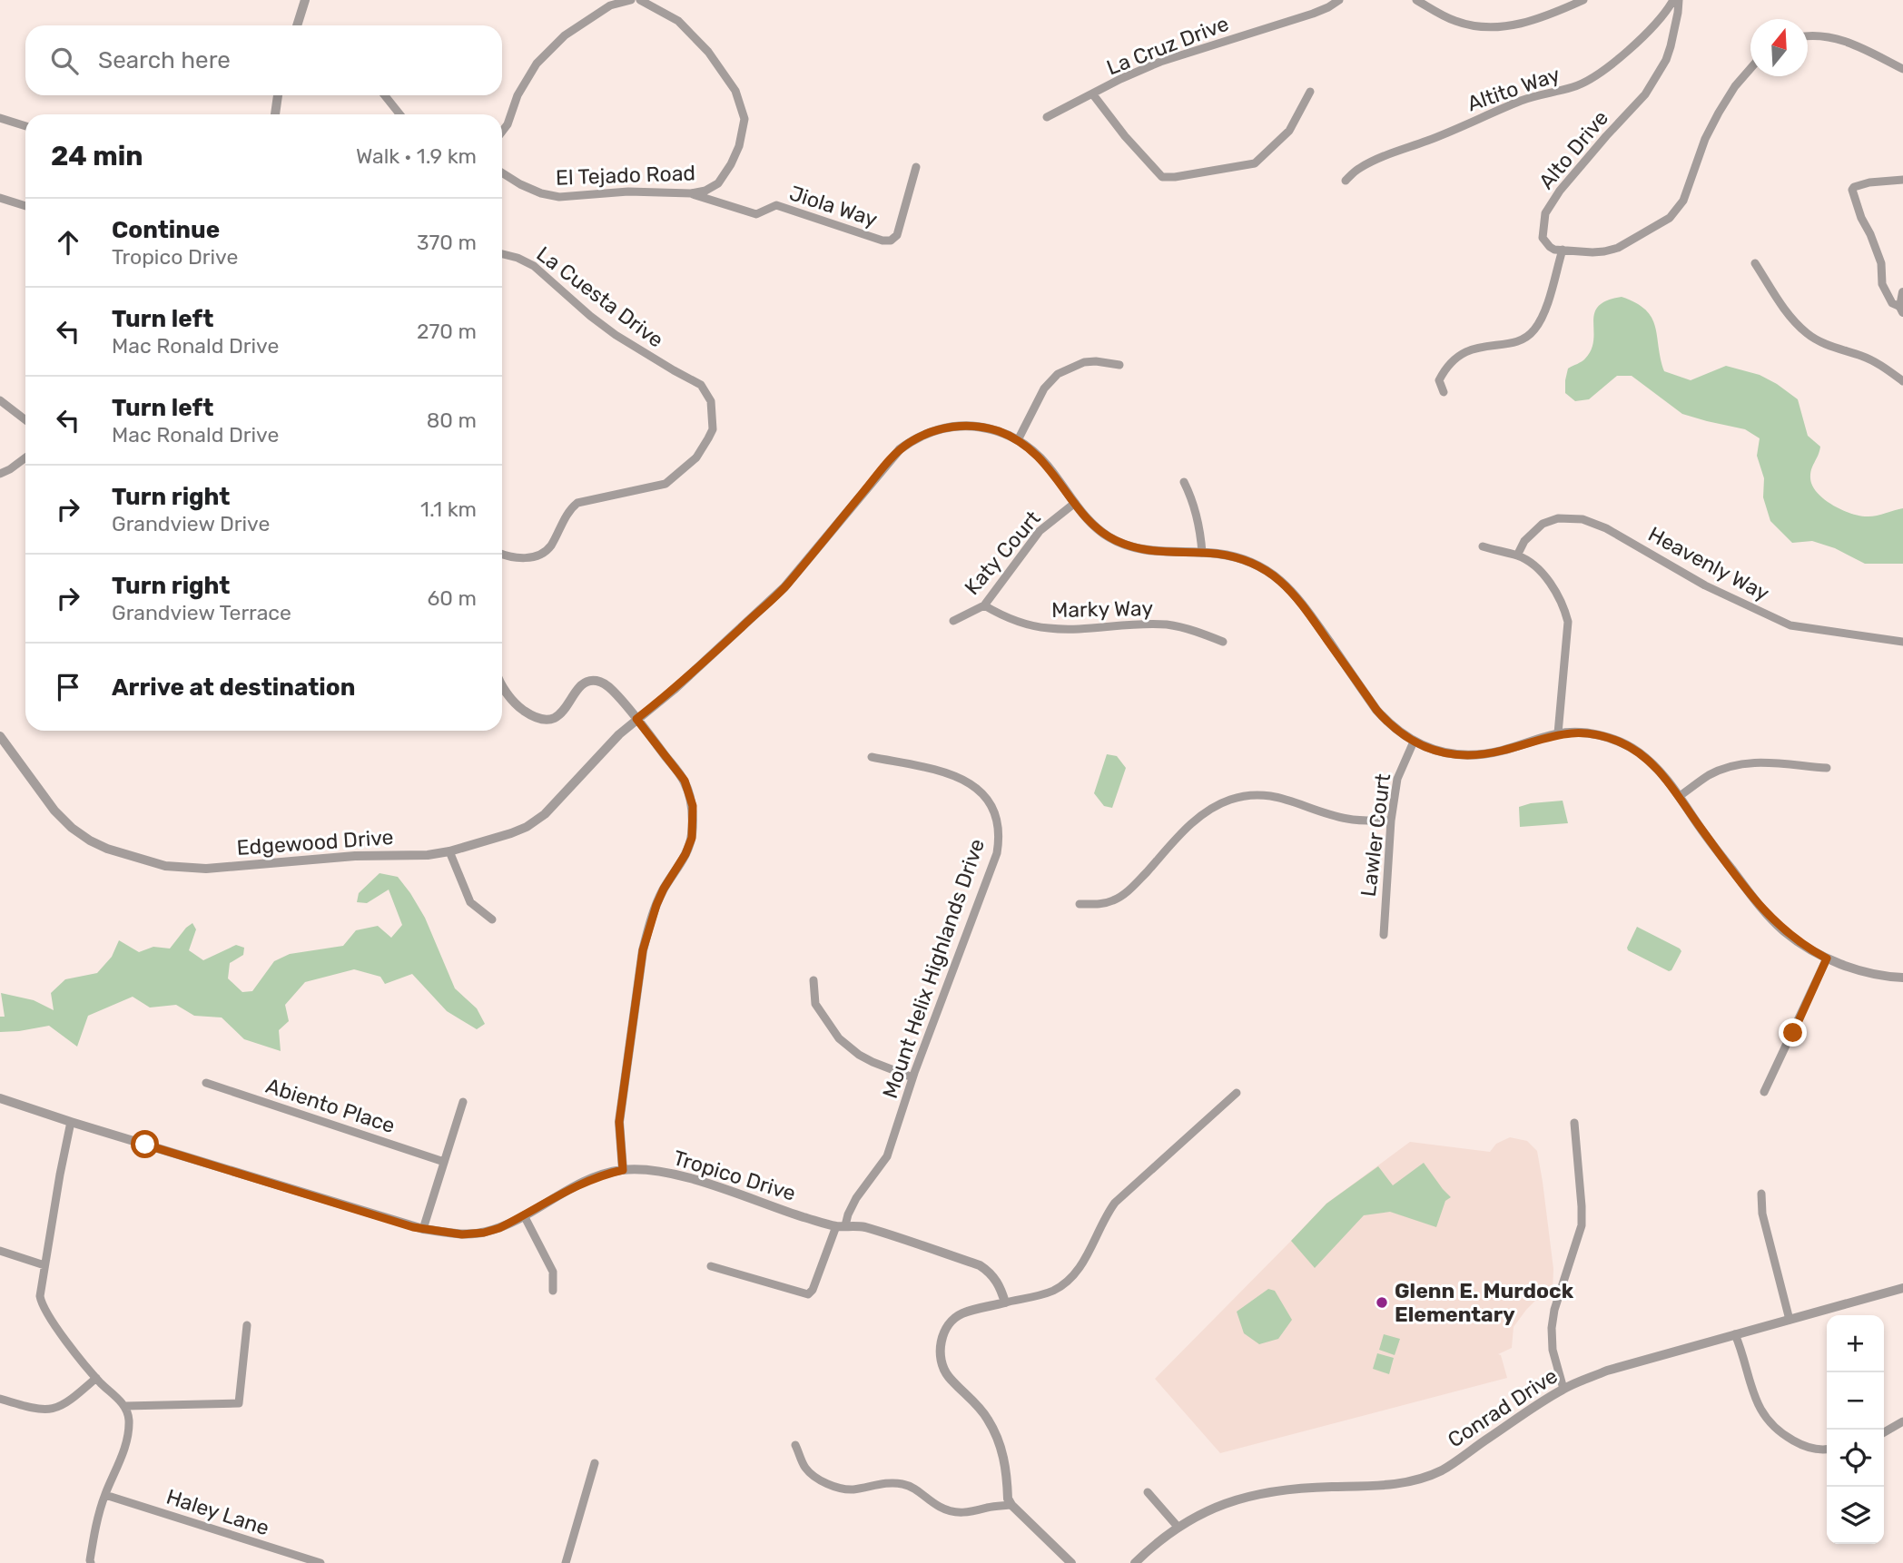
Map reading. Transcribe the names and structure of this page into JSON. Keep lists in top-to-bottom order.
{
  "streets": {
    "street": [
      "La Cruz Drive",
      "Altito Way",
      "Alto Drive",
      "El Tejado Road",
      "Jiola Way",
      "La Cuesta Drive",
      "Katy Court",
      "Heavenly Way",
      "Marky Way",
      "Lawler Court",
      "Edgewood Drive",
      "Mount Helix Highlands Drive",
      "Abiento Place",
      "Tropico Drive",
      "Conrad Drive",
      "Haley Lane"
    ]
  },
  "crossings": [
    ["El Tejado Road", "Jiola Way"],
    ["Katy Court", "Marky Way"],
    ["Katy Court", "Edgewood Drive"],
    ["Lawler Court", "Edgewood Drive"],
    ["Mount Helix Highlands Drive", "Tropico Drive"]
  ],
  "places": ["Glenn E. Murdock Elementary"],
  "north": "top",
  "page": {
    "search": "Search here",
    "heading": ["24 min", "Walk · 1.9 km"],
    "list": [
      ["Continue", "Tropico Drive", "370 m"],
      ["Turn left", "Mac Ronald Drive", "270 m"],
      ["Turn left", "Mac Ronald Drive", "80 m"],
      ["Turn right", "Grandview Drive", "1.1 km"],
      ["Turn right", "Grandview Terrace", "60 m"],
      "Arrive at destination"
    ],
    "map_buttons": ["+", "−"]
  }
}
